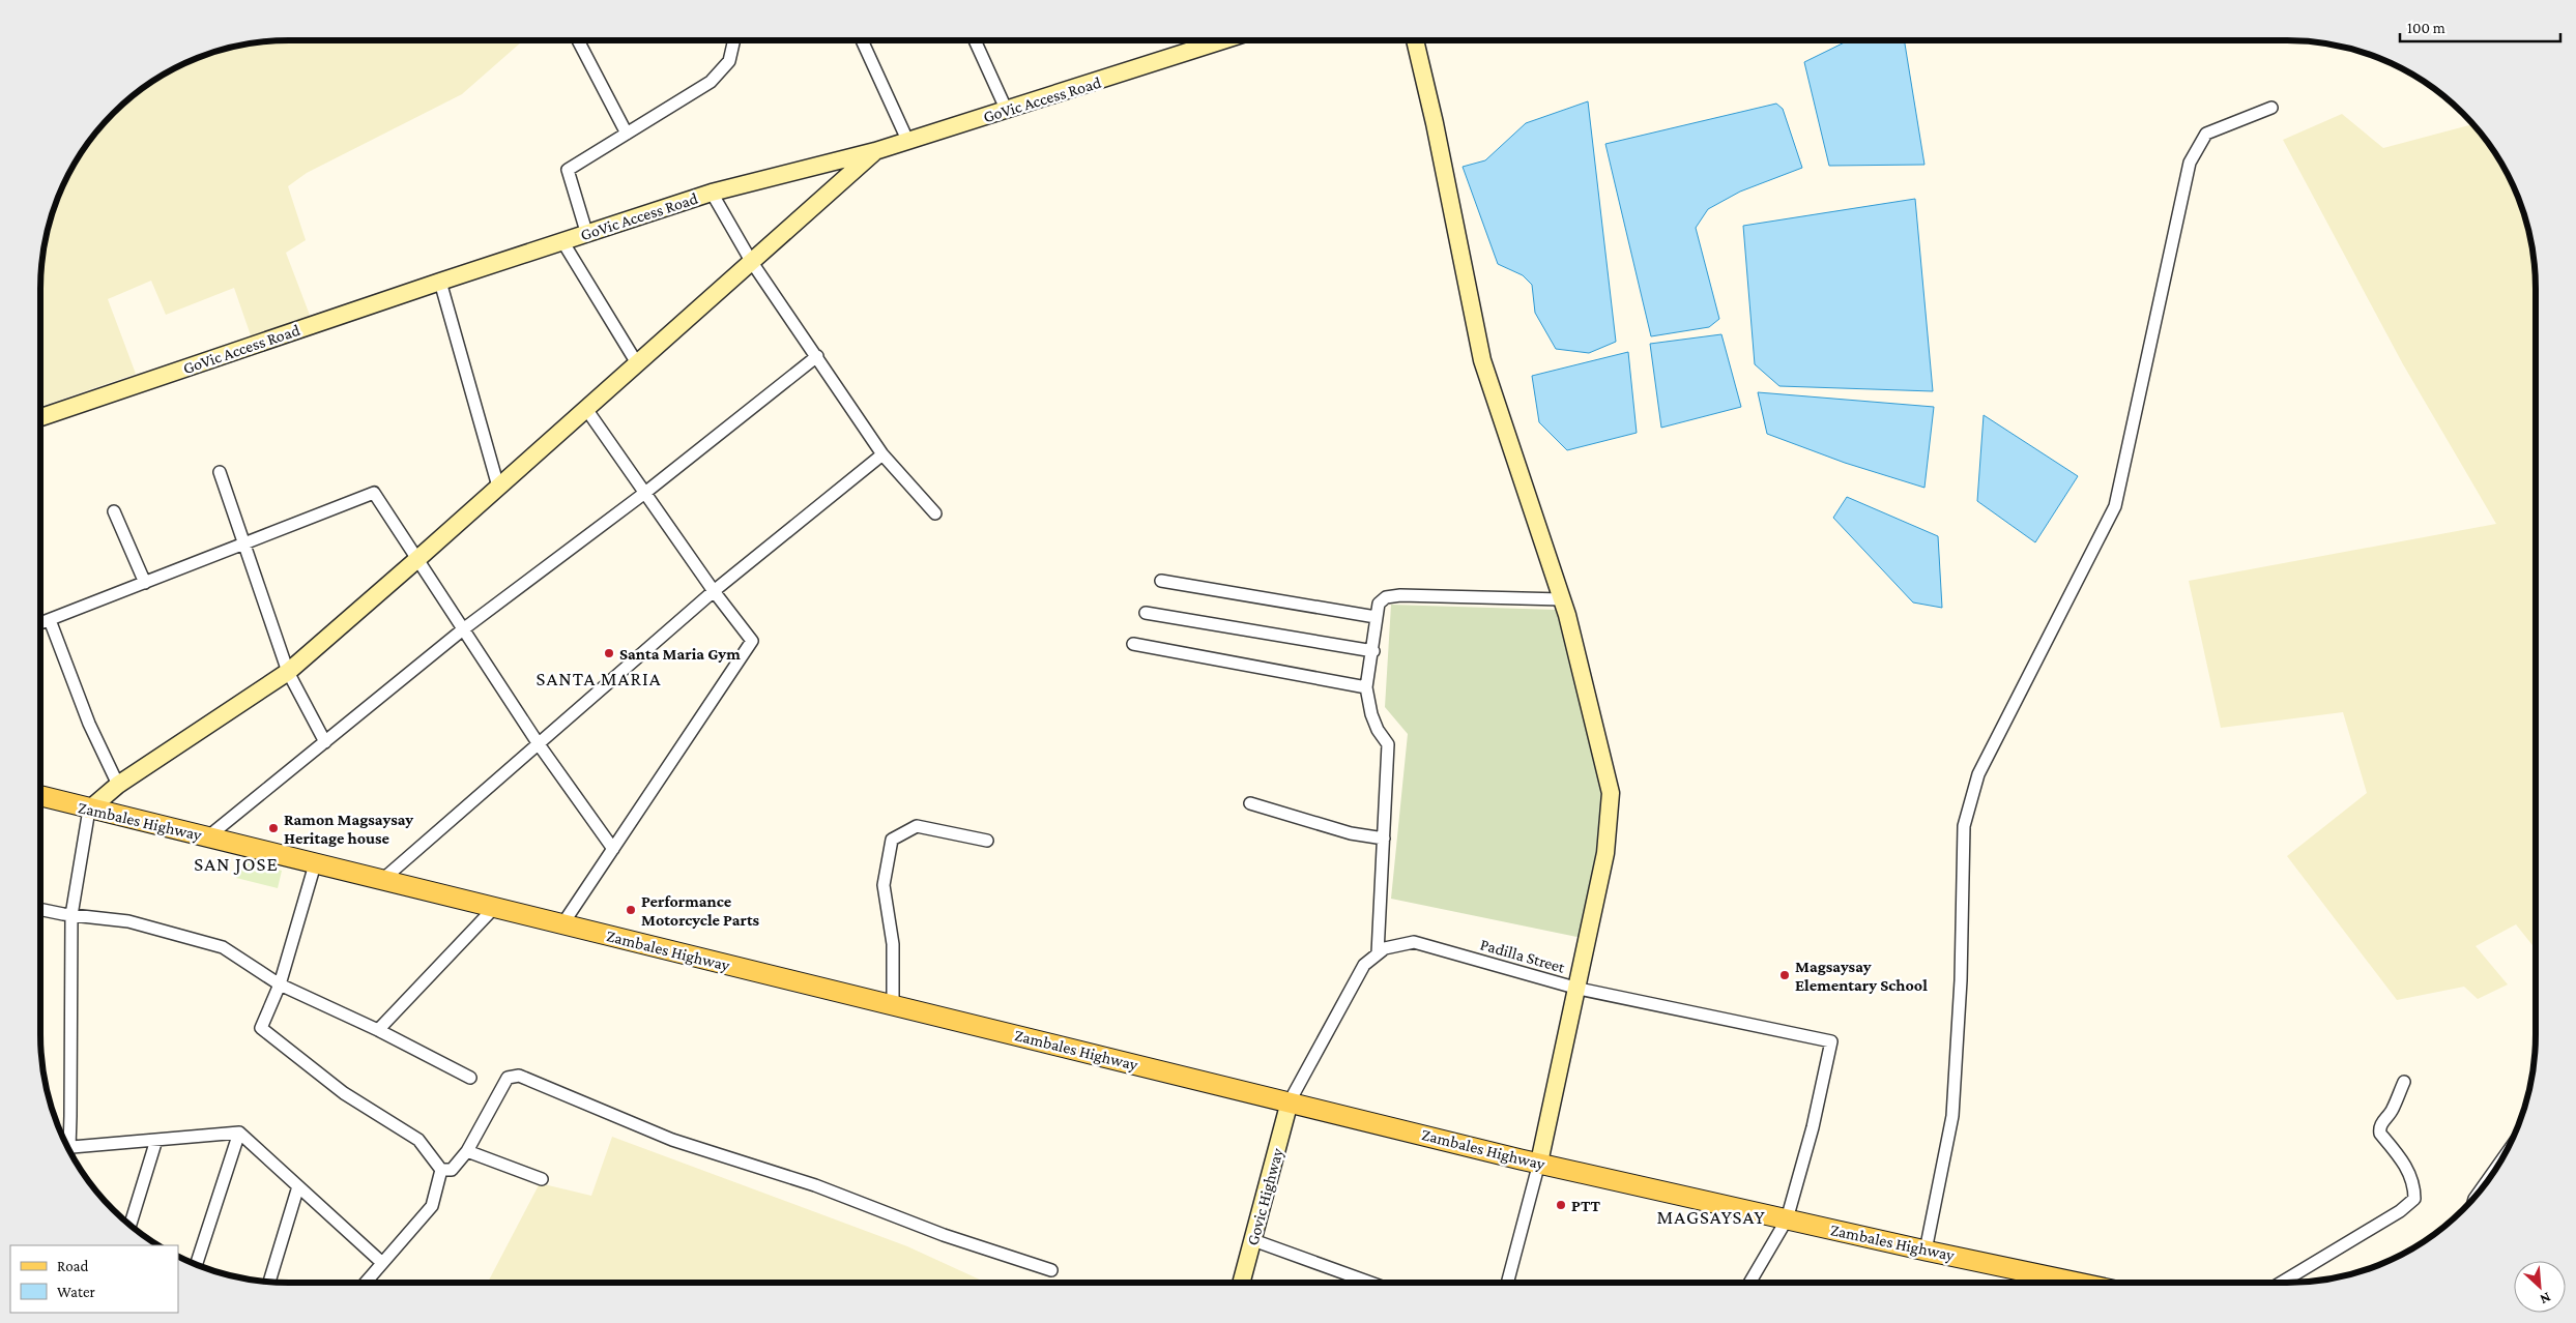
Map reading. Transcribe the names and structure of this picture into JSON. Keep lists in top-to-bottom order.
{
  "streets": {
    "main road": ["Zambales Highway"],
    "street": ["GoVic Access Road", "Padilla Street", "Govic Highway"]
  },
  "crossings": [
    ["Zambales Highway", "Padilla Street"],
    ["Zambales Highway", "Govic Highway"],
    ["Padilla Street", "Govic Highway"]
  ],
  "districts": ["SANTA MARIA", "SAN JOSE", "MAGSAYSAY"],
  "places": [
    "Santa Maria Gym",
    "Ramon Magsaysay Heritage house",
    "Performance Motorcycle Parts",
    "Magsaysay Elementary School",
    "PTT"
  ],
  "legend": ["Road", "Water"],
  "scale_bar": "100 m",
  "north": "bottom right"
}
